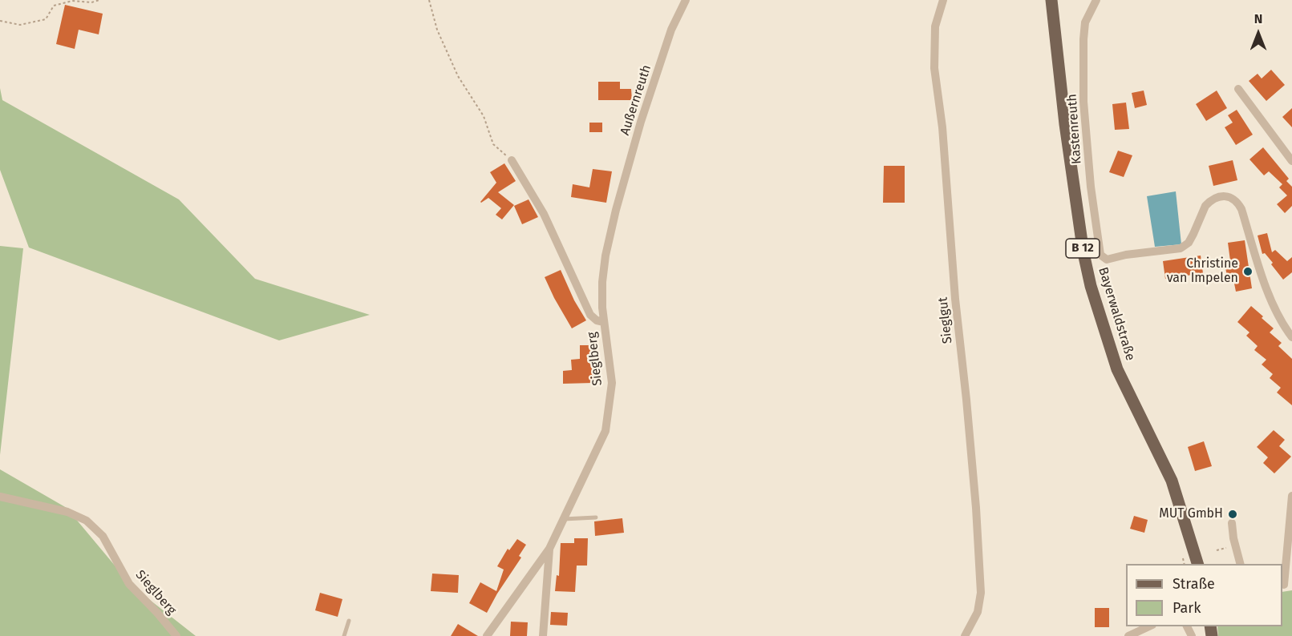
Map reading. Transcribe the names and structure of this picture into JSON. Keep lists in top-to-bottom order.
{
  "streets": {
    "main road": ["B 12", "Bayerwaldstraße"],
    "street": [
      "Außernreuth",
      "Kastenreuth",
      "Sieglgut",
      "Sieglberg"
    ]
  },
  "crossings": [
    ["Außernreuth", "Sieglberg"]
  ],
  "places": ["Christine van Impelen", "MUT GmbH"],
  "legend": ["Straße", "Park"],
  "north": "top"
}
